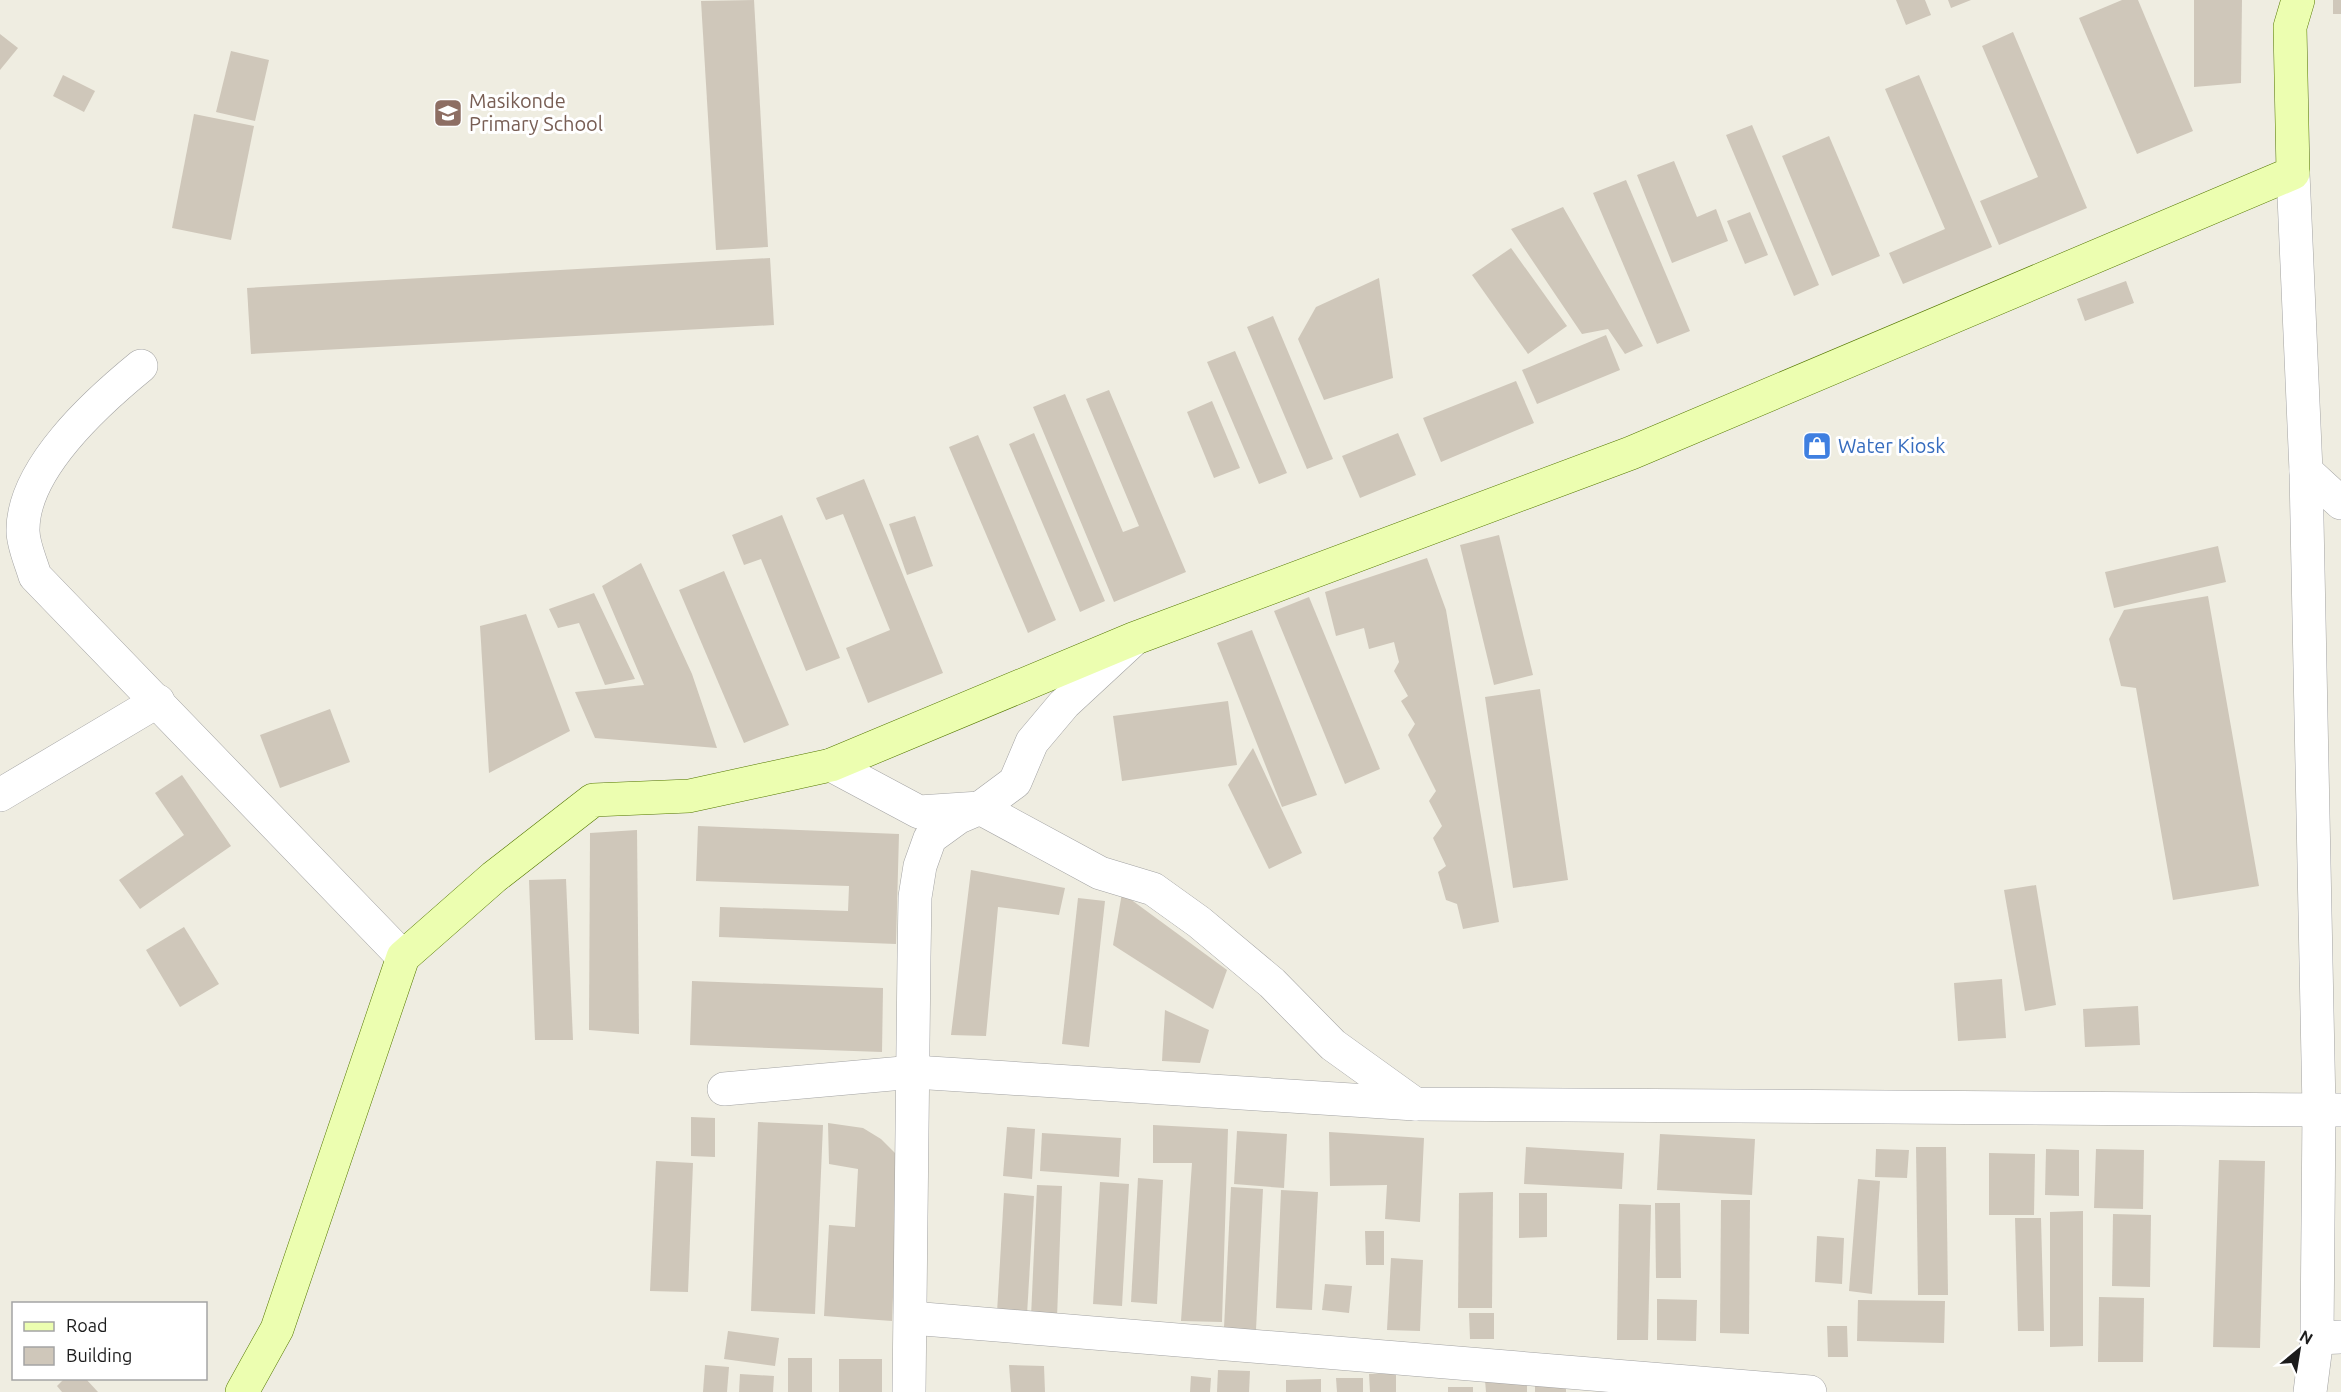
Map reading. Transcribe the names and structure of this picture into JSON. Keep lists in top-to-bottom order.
{
  "places": {
    "school or university": ["Masikonde Primary School"],
    "shop": ["Water Kiosk"]
  },
  "legend": ["Road", "Building"],
  "north": "top right"
}
